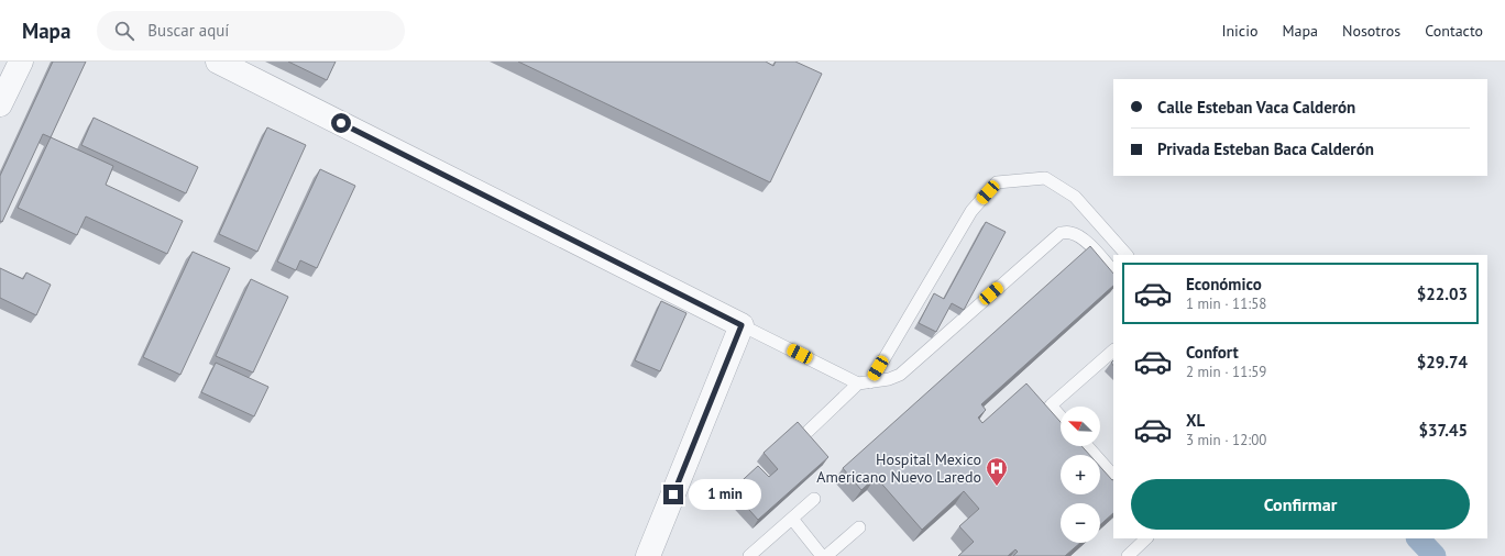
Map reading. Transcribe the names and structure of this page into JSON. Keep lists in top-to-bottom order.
{
  "places": {
    "hospital": ["Hospital Mexico Americano Nuevo Laredo"]
  },
  "north": "top left",
  "page": {
    "header": "Mapa",
    "search": "Buscar aquí",
    "nav": [
      "Inicio",
      "Mapa",
      "Nosotros",
      "Contacto"
    ],
    "banner": ["Calle Esteban Vaca Calderón", "Privada Esteban Baca Calderón"],
    "list": [
      {
        "name": "Económico",
        "note": "1 min · 11:58",
        "value": "$22.03"
      },
      {
        "name": "Confort",
        "note": "2 min · 11:59",
        "value": "$29.74"
      },
      {
        "name": "XL",
        "note": "3 min · 12:00",
        "value": "$37.45"
      }
    ],
    "map_buttons": ["+", "−"],
    "buttons": "Confirmar",
    "bubble": "1 min"
  }
}
